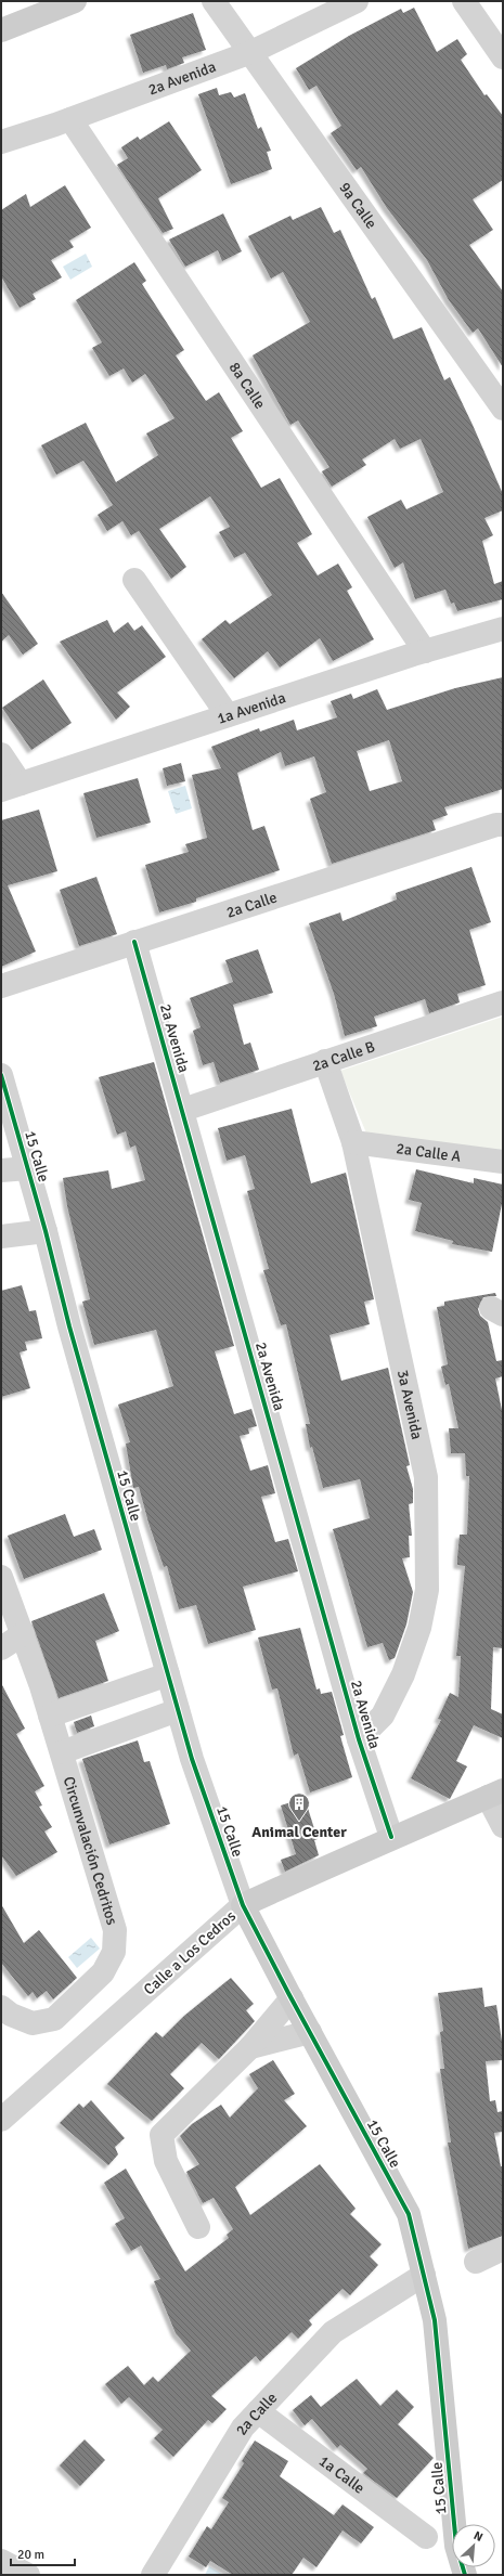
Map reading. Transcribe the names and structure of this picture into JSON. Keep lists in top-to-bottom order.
{
  "streets": {
    "street": [
      "2a Avenida",
      "9a Calle",
      "8a Calle",
      "1a Avenida",
      "2a Calle",
      "2a Calle B",
      "2a Calle A",
      "15 Calle",
      "3a Avenida",
      "Circunvalación Cedritos",
      "Calle a Los Cedros",
      "1a Calle"
    ]
  },
  "crossings": [
    ["2a Avenida", "9a Calle"],
    ["2a Avenida", "8a Calle"],
    ["2a Avenida", "2a Calle"],
    ["2a Avenida", "2a Calle B"],
    ["2a Avenida", "3a Avenida"],
    ["2a Avenida", "Calle a Los Cedros"],
    ["8a Calle", "1a Avenida"],
    ["2a Calle", "15 Calle"],
    ["2a Calle", "1a Calle"],
    ["2a Calle B", "3a Avenida"],
    ["2a Calle A", "3a Avenida"],
    ["15 Calle", "Calle a Los Cedros"]
  ],
  "places": {
    "building": ["Animal Center"]
  },
  "scale_bar": "20 m",
  "north": "top right"
}
